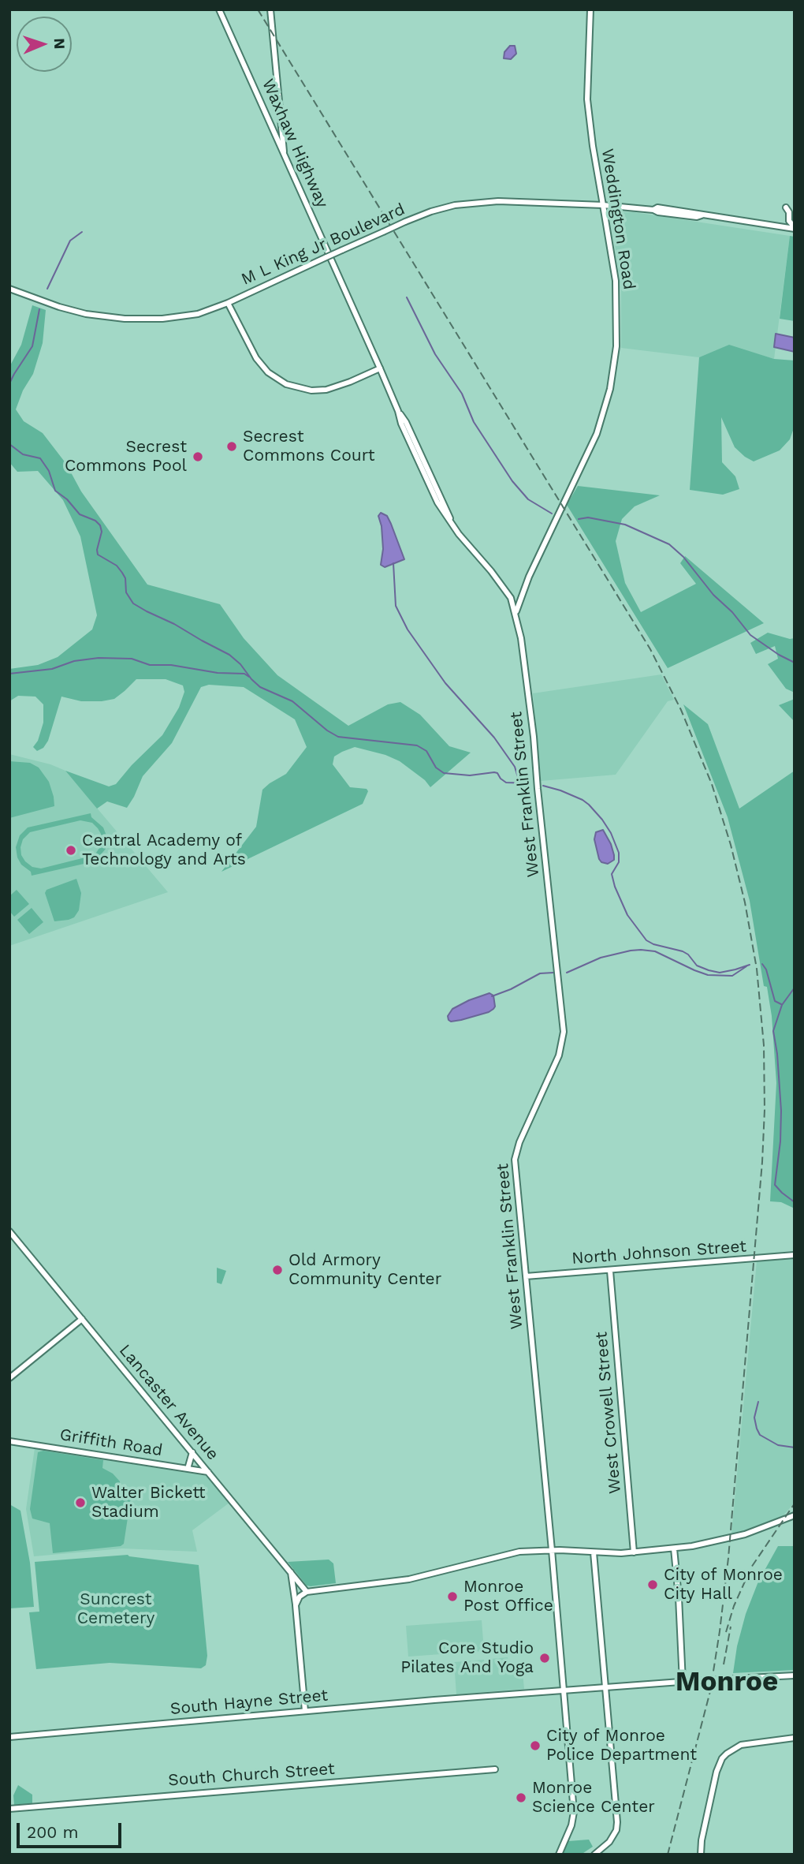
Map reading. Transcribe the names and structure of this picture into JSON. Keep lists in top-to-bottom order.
{
  "streets": {
    "main road": [
      "Waxhaw Highway",
      "Weddington Road",
      "M L King Jr Boulevard",
      "West Franklin Street",
      "North Johnson Street",
      "Lancaster Avenue",
      "West Crowell Street",
      "Griffith Road",
      "South Hayne Street",
      "South Church Street"
    ]
  },
  "crossings": [
    ["Waxhaw Highway", "Weddington Road"],
    ["Waxhaw Highway", "West Franklin Street"],
    ["Weddington Road", "M L King Jr Boulevard"],
    ["Weddington Road", "West Franklin Street"],
    ["West Franklin Street", "North Johnson Street"],
    ["West Franklin Street", "South Hayne Street"],
    ["North Johnson Street", "West Crowell Street"],
    ["Lancaster Avenue", "Griffith Road"]
  ],
  "districts": ["Monroe"],
  "parks": ["Suncrest Cemetery"],
  "places": [
    "Secrest Commons Court",
    "Secrest Commons Pool",
    "Central Academy of Technology and Arts",
    "Old Armory Community Center",
    "Walter Bickett Stadium",
    "City of Monroe City Hall",
    "Monroe Post Office",
    "Core Studio Pilates And Yoga",
    "City of Monroe Police Department",
    "Monroe Science Center"
  ],
  "scale_bar": "200 m",
  "north": "right"
}
